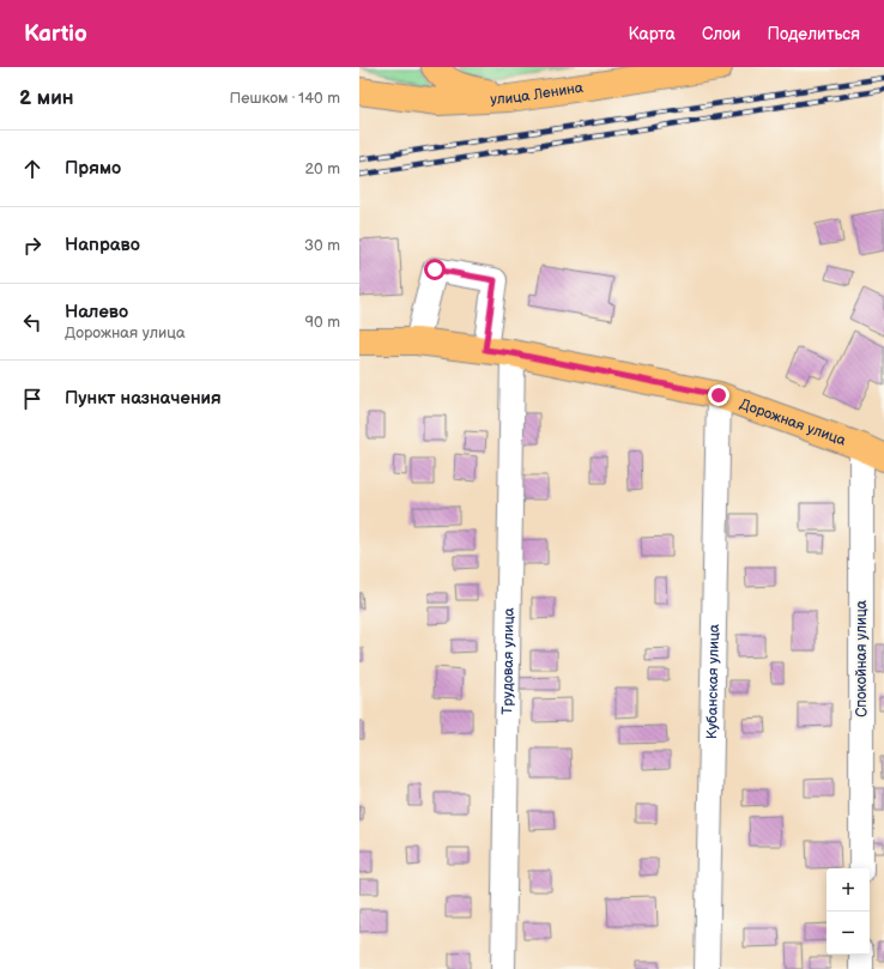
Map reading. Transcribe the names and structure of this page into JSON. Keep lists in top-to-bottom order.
{
  "streets": {
    "main road": ["улица Ленина", "Дорожная улица"],
    "street": ["Спокойная улица", "Трудовая улица", "Кубанская улица"]
  },
  "crossings": [
    ["Дорожная улица", "Спокойная улица"],
    ["Дорожная улица", "Трудовая улица"],
    ["Дорожная улица", "Кубанская улица"]
  ],
  "page": {
    "header": "Kartio",
    "nav": ["Карта", "Слои", "Поделиться"],
    "heading": ["2 мин", "Пешком · 140 m"],
    "list": [
      ["Прямо", "20 m"],
      ["Направо", "30 m"],
      ["Налево", "Дорожная улица", "90 m"],
      "Пункт назначения"
    ],
    "map_buttons": ["+", "−"]
  }
}
